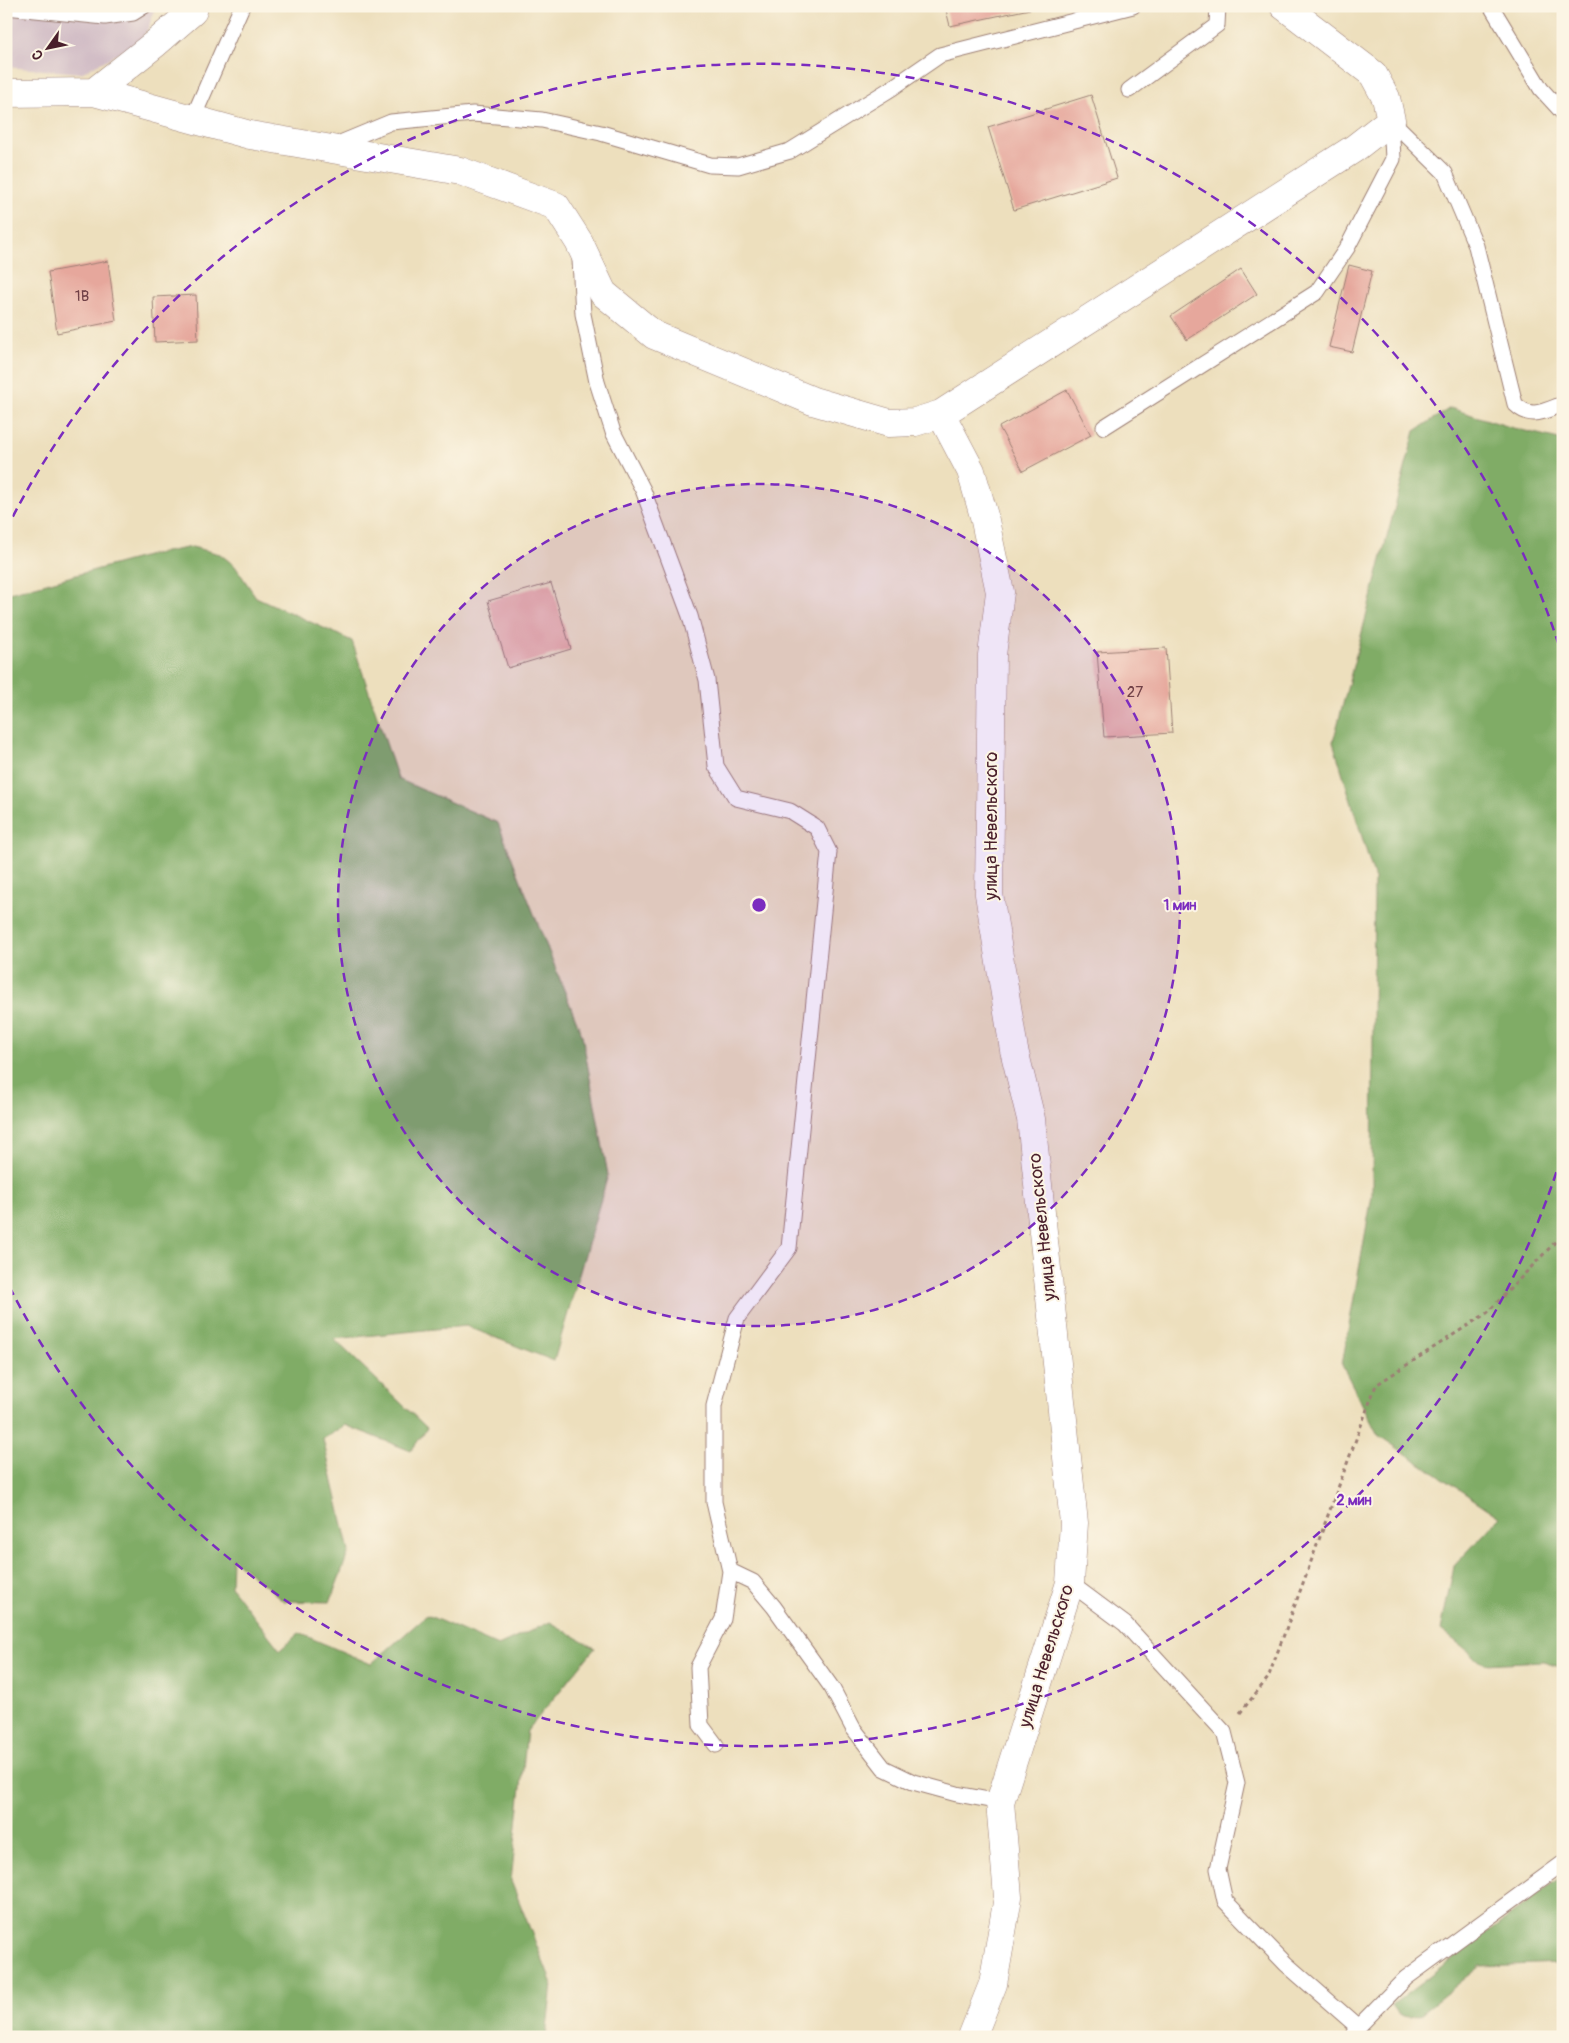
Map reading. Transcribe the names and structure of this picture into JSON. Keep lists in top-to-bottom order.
{
  "streets": {
    "street": ["улица Невельского"]
  },
  "house_numbers": ["1В", "27"],
  "north": "bottom left",
  "rings": ["1 мин", "2 мин"]
}
